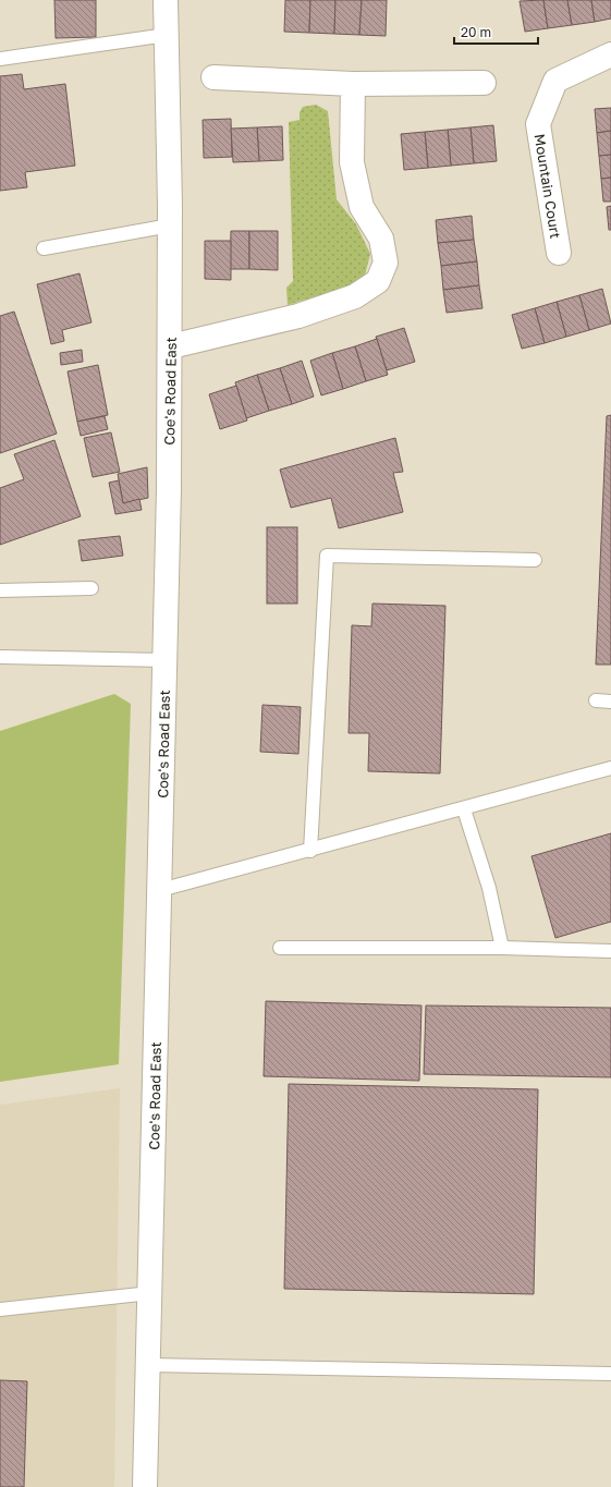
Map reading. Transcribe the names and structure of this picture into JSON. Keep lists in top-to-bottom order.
{
  "streets": {
    "street": ["Mountain Court", "Coe's Road East"]
  },
  "scale_bar": "20 m"
}
